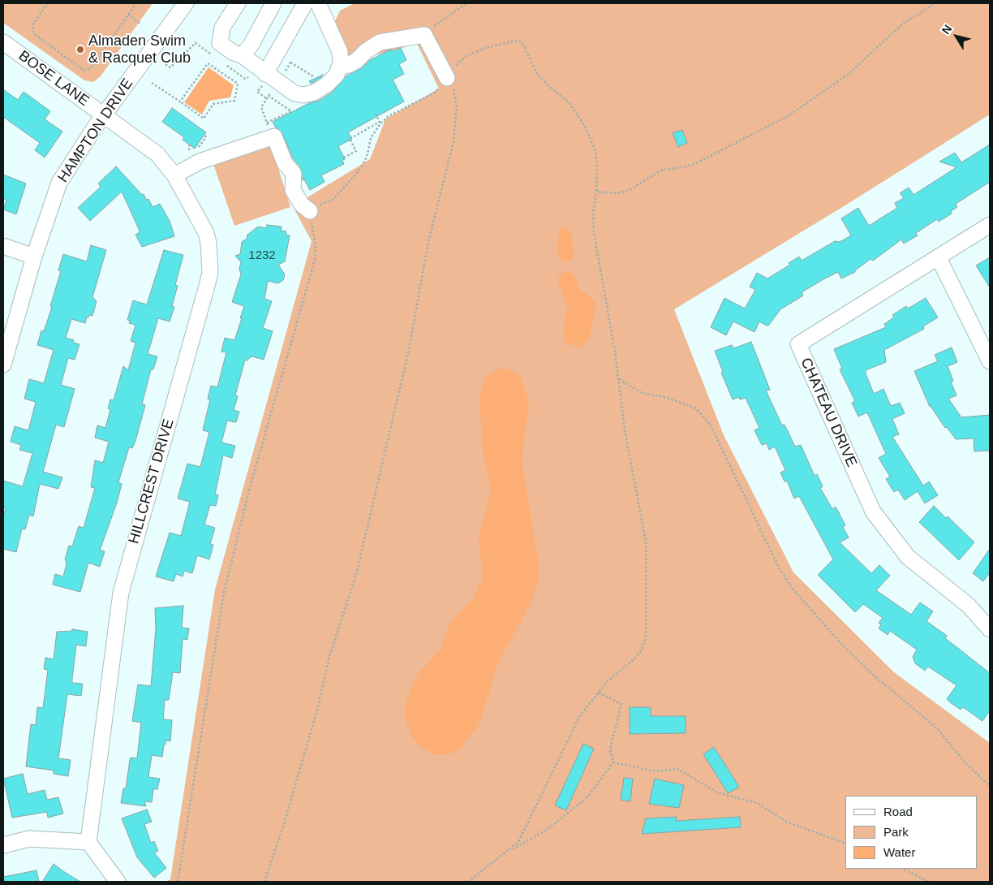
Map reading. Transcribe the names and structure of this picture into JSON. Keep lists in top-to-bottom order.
{
  "streets": {
    "street": [
      "BOSE LANE",
      "HAMPTON DRIVE",
      "CHATEAU DRIVE",
      "HILLCREST DRIVE"
    ]
  },
  "crossings": [
    ["BOSE LANE", "HAMPTON DRIVE"],
    ["BOSE LANE", "HILLCREST DRIVE"],
    ["HAMPTON DRIVE", "HILLCREST DRIVE"]
  ],
  "places": ["Almaden Swim & Racquet Club"],
  "house_numbers": ["1232"],
  "legend": ["Road", "Park", "Water"],
  "north": "top left"
}
